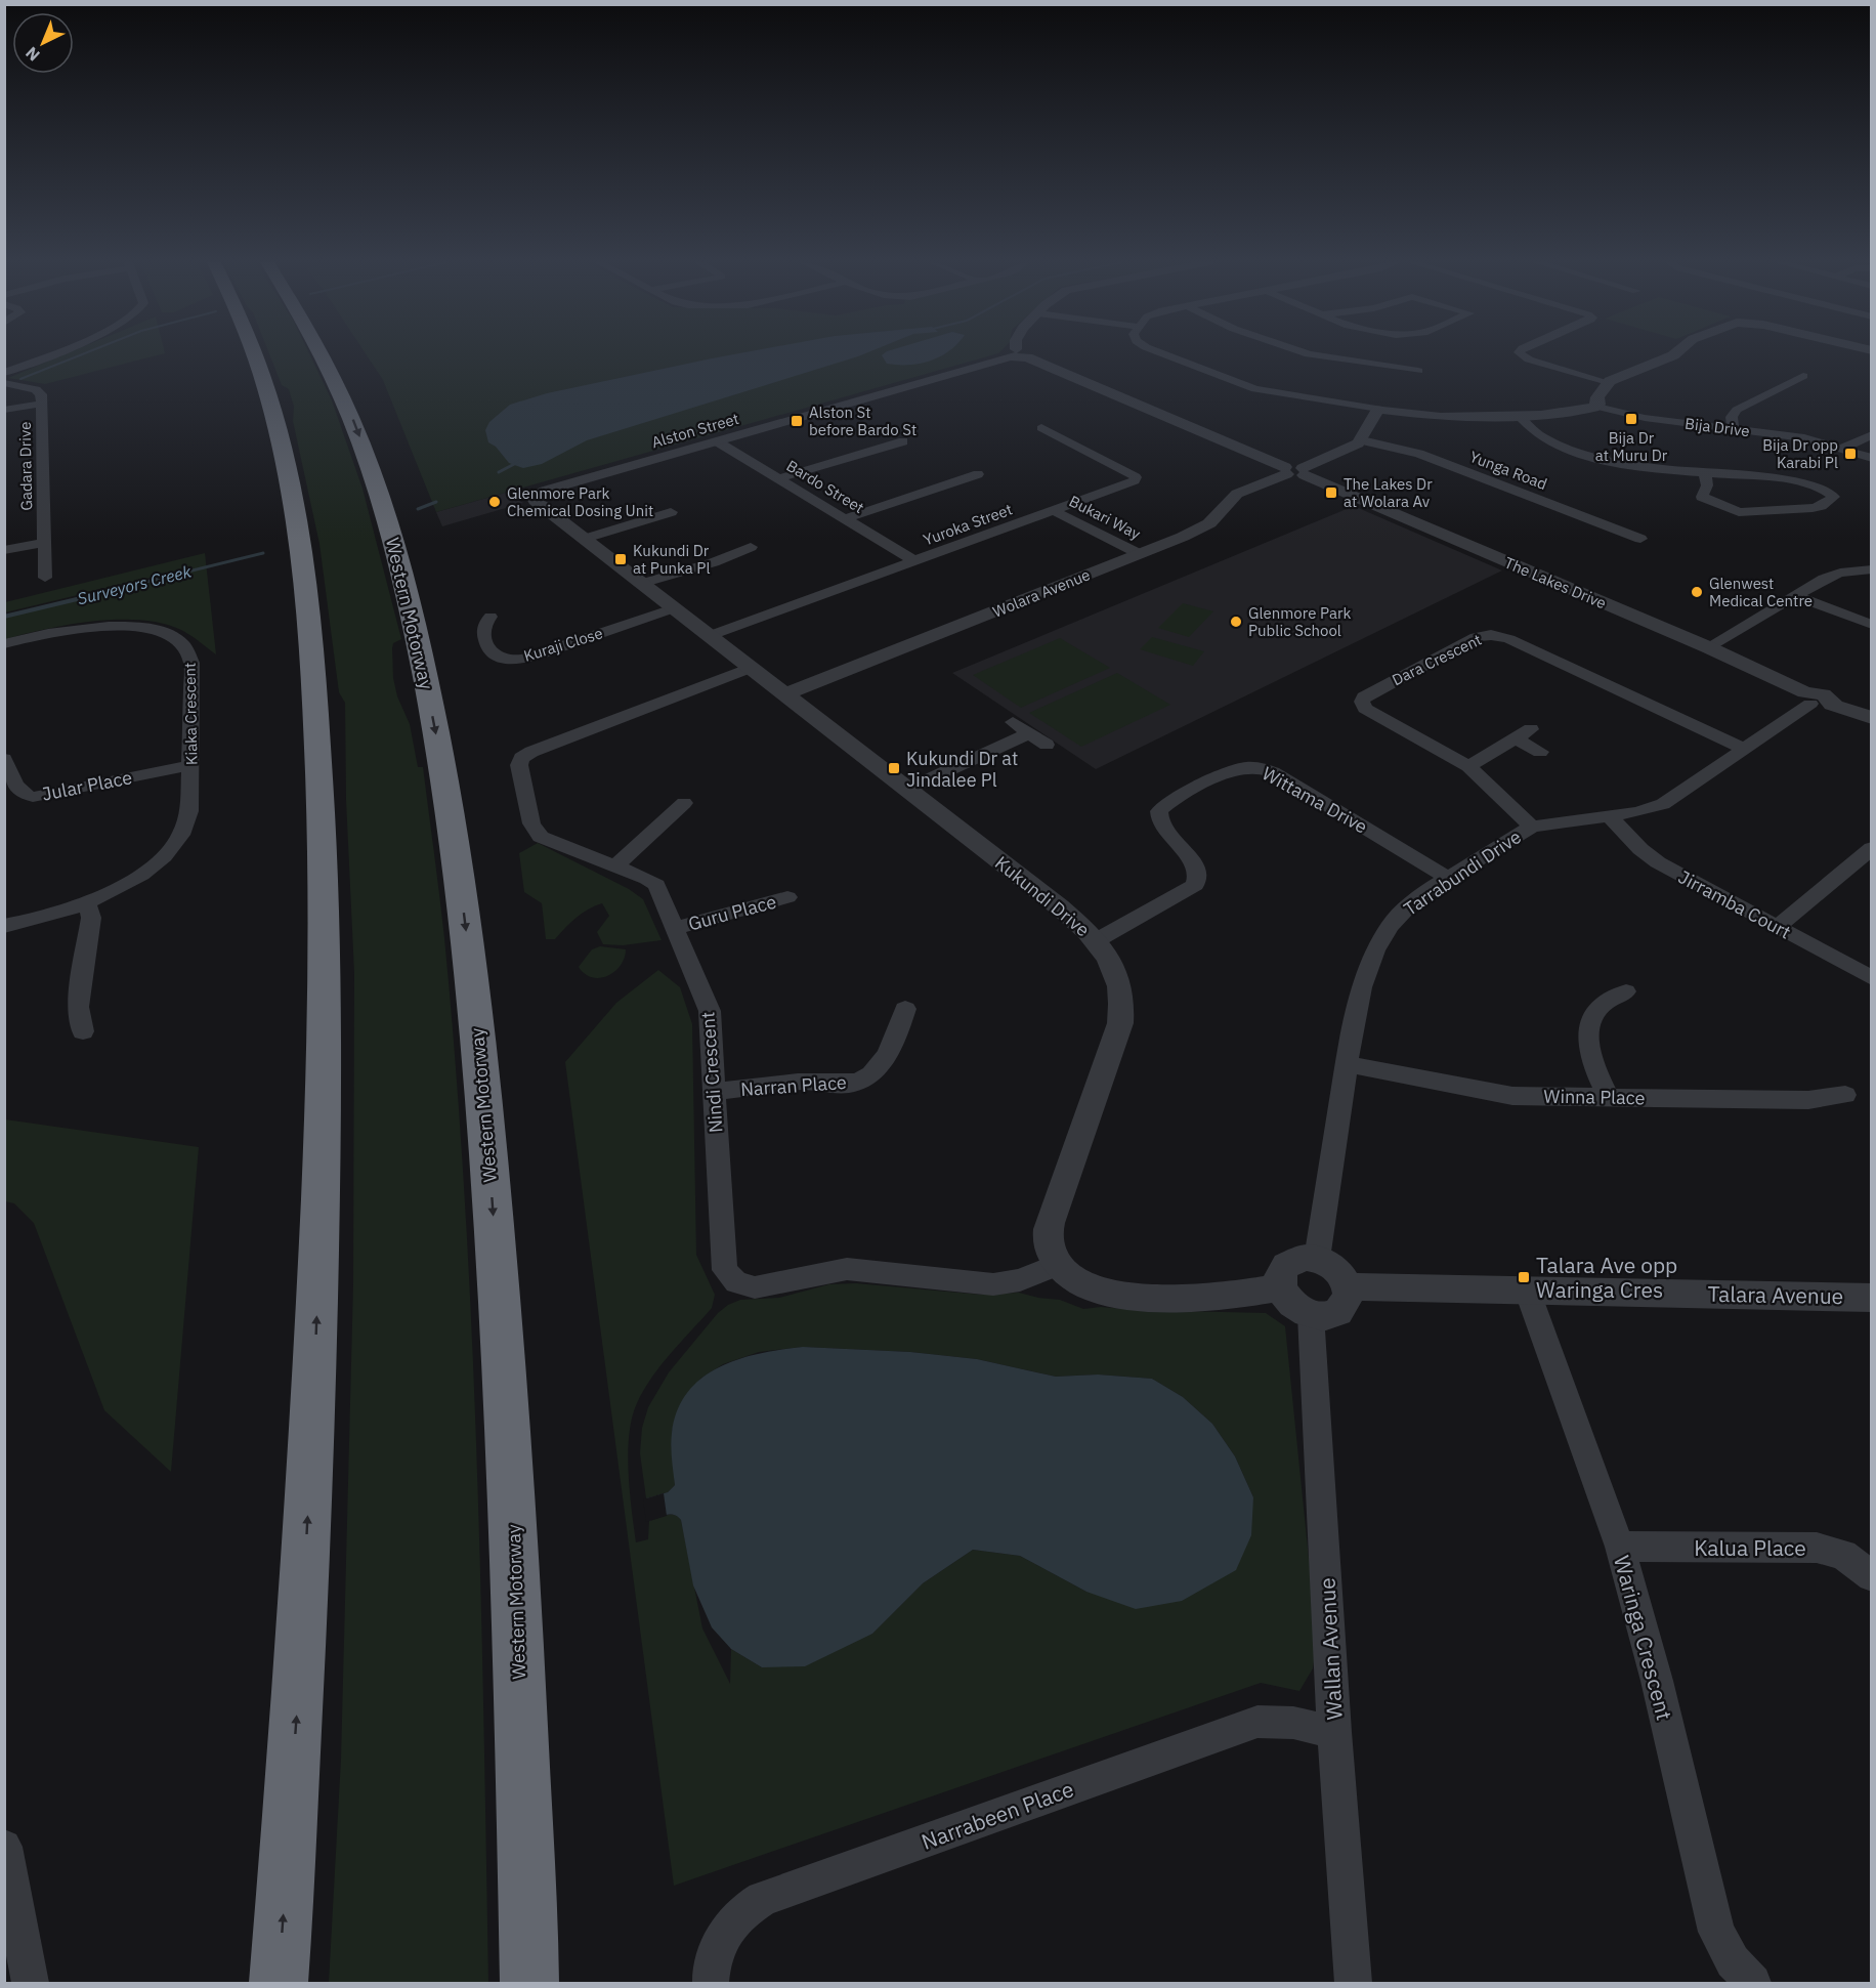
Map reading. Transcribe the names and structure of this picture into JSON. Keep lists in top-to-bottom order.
{
  "streets": {
    "highway": ["Western Motorway"],
    "street": [
      "Bija Drive",
      "Alston Street",
      "Gadara Drive",
      "Yunga Road",
      "Bardo Street",
      "Bukari Way",
      "Yuroka Street",
      "The Lakes Drive",
      "Wolara Avenue",
      "Kuraji Close",
      "Dara Crescent",
      "Kiaka Crescent",
      "Jular Place",
      "Wittama Drive",
      "Tarrabundi Drive",
      "Kukundi Drive",
      "Jirramba Court",
      "Guru Place",
      "Nindi Crescent",
      "Narran Place",
      "Winna Place",
      "Talara Avenue",
      "Kalua Place",
      "Waringa Crescent",
      "Wallan Avenue",
      "Narrabeen Place"
    ]
  },
  "crossings": [
    ["Alston Street", "Bardo Street"],
    ["Alston Street", "Kukundi Drive"],
    ["Yunga Road", "Wolara Avenue"],
    ["Bardo Street", "Yuroka Street"],
    ["Bukari Way", "Yuroka Street"],
    ["Bukari Way", "Wolara Avenue"],
    ["Yuroka Street", "Kukundi Drive"],
    ["The Lakes Drive", "Wolara Avenue"],
    ["The Lakes Drive", "Tarrabundi Drive"],
    ["Wolara Avenue", "Kukundi Drive"],
    ["Kuraji Close", "Kukundi Drive"],
    ["Dara Crescent", "Tarrabundi Drive"],
    ["Kiaka Crescent", "Jular Place"],
    ["Wittama Drive", "Tarrabundi Drive"],
    ["Wittama Drive", "Kukundi Drive"],
    ["Tarrabundi Drive", "Jirramba Court"],
    ["Tarrabundi Drive", "Winna Place"],
    ["Tarrabundi Drive", "Talara Avenue"],
    ["Tarrabundi Drive", "Wallan Avenue"],
    ["Kukundi Drive", "Nindi Crescent"],
    ["Guru Place", "Nindi Crescent"],
    ["Nindi Crescent", "Narran Place"],
    ["Talara Avenue", "Waringa Crescent"],
    ["Talara Avenue", "Wallan Avenue"],
    ["Kalua Place", "Waringa Crescent"],
    ["Wallan Avenue", "Narrabeen Place"]
  ],
  "water": ["Surveyors Creek"],
  "places": {
    "transit": [
      "Bija Dr at Muru Dr",
      "Alston St before Bardo St",
      "Bija Dr opp Karabi Pl",
      "The Lakes Dr at Wolara Av",
      "Kukundi Dr at Punka Pl",
      "Kukundi Dr at Jindalee Pl",
      "Talara Ave opp Waringa Cres"
    ],
    "other": ["Glenmore Park Chemical Dosing Unit", "Glenwest Medical Centre", "Glenmore Park Public School"]
  },
  "north": "bottom left"
}
